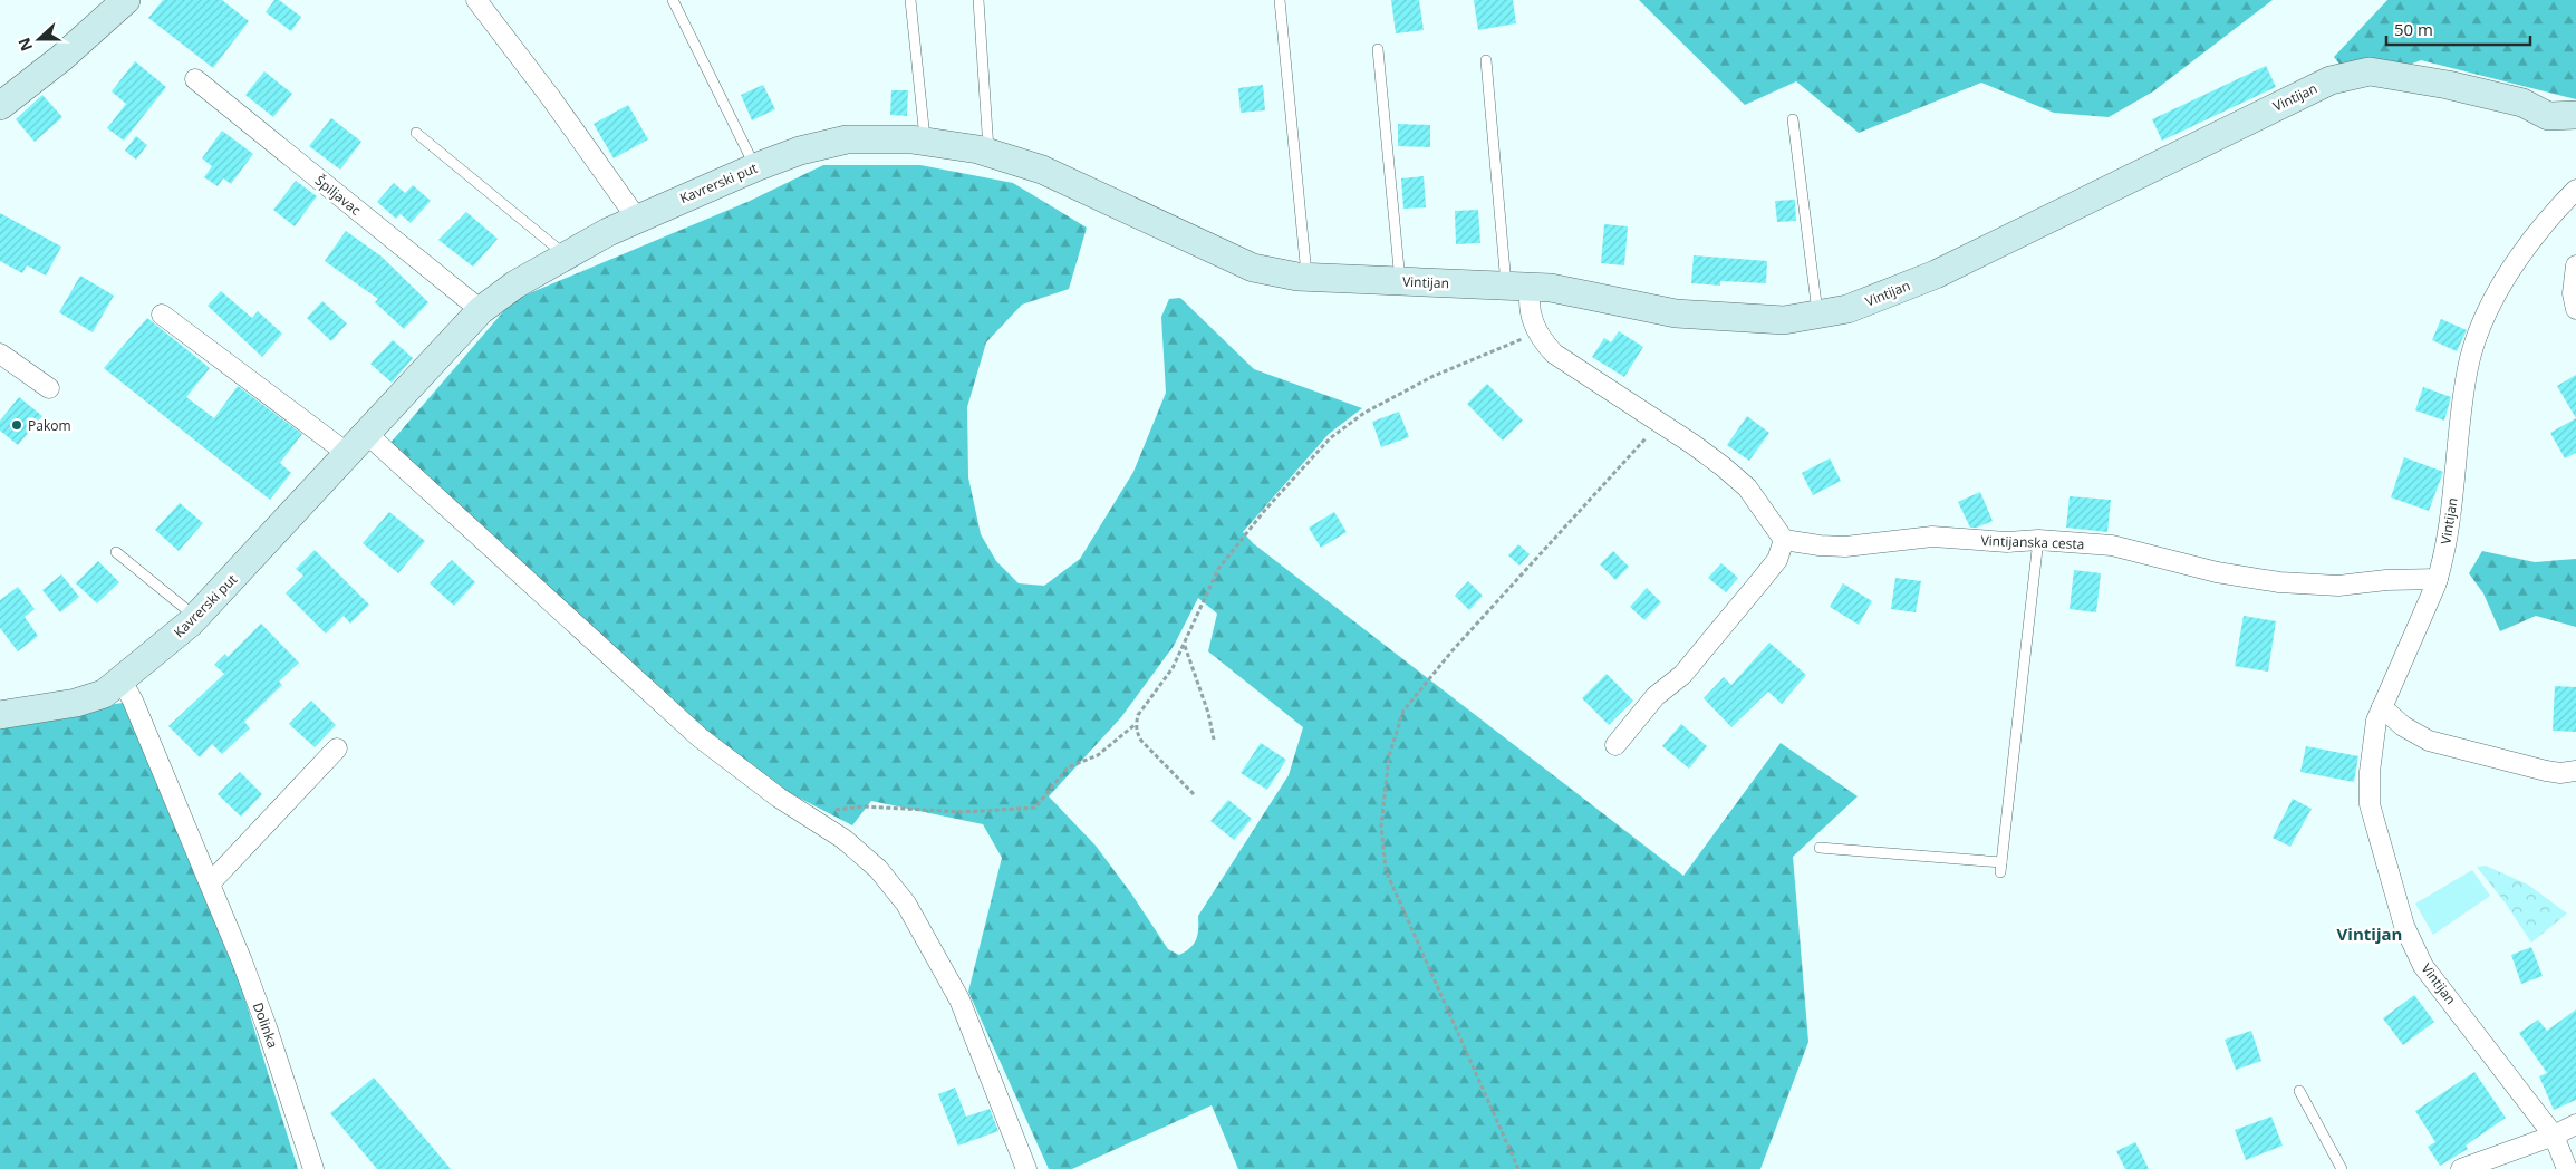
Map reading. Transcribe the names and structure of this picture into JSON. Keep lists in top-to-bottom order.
{
  "streets": {
    "main road": ["Vintijan", "Kavrerski put"],
    "street": ["Špiljavac", "Vintijanska cesta", "Dolinka"]
  },
  "crossings": [
    ["Vintijan", "Kavrerski put"],
    ["Vintijan", "Vintijanska cesta"],
    ["Kavrerski put", "Špiljavac"],
    ["Kavrerski put", "Dolinka"]
  ],
  "districts": ["Vintijan"],
  "places": ["Pakom"],
  "scale_bar": "50 m",
  "north": "left"
}
